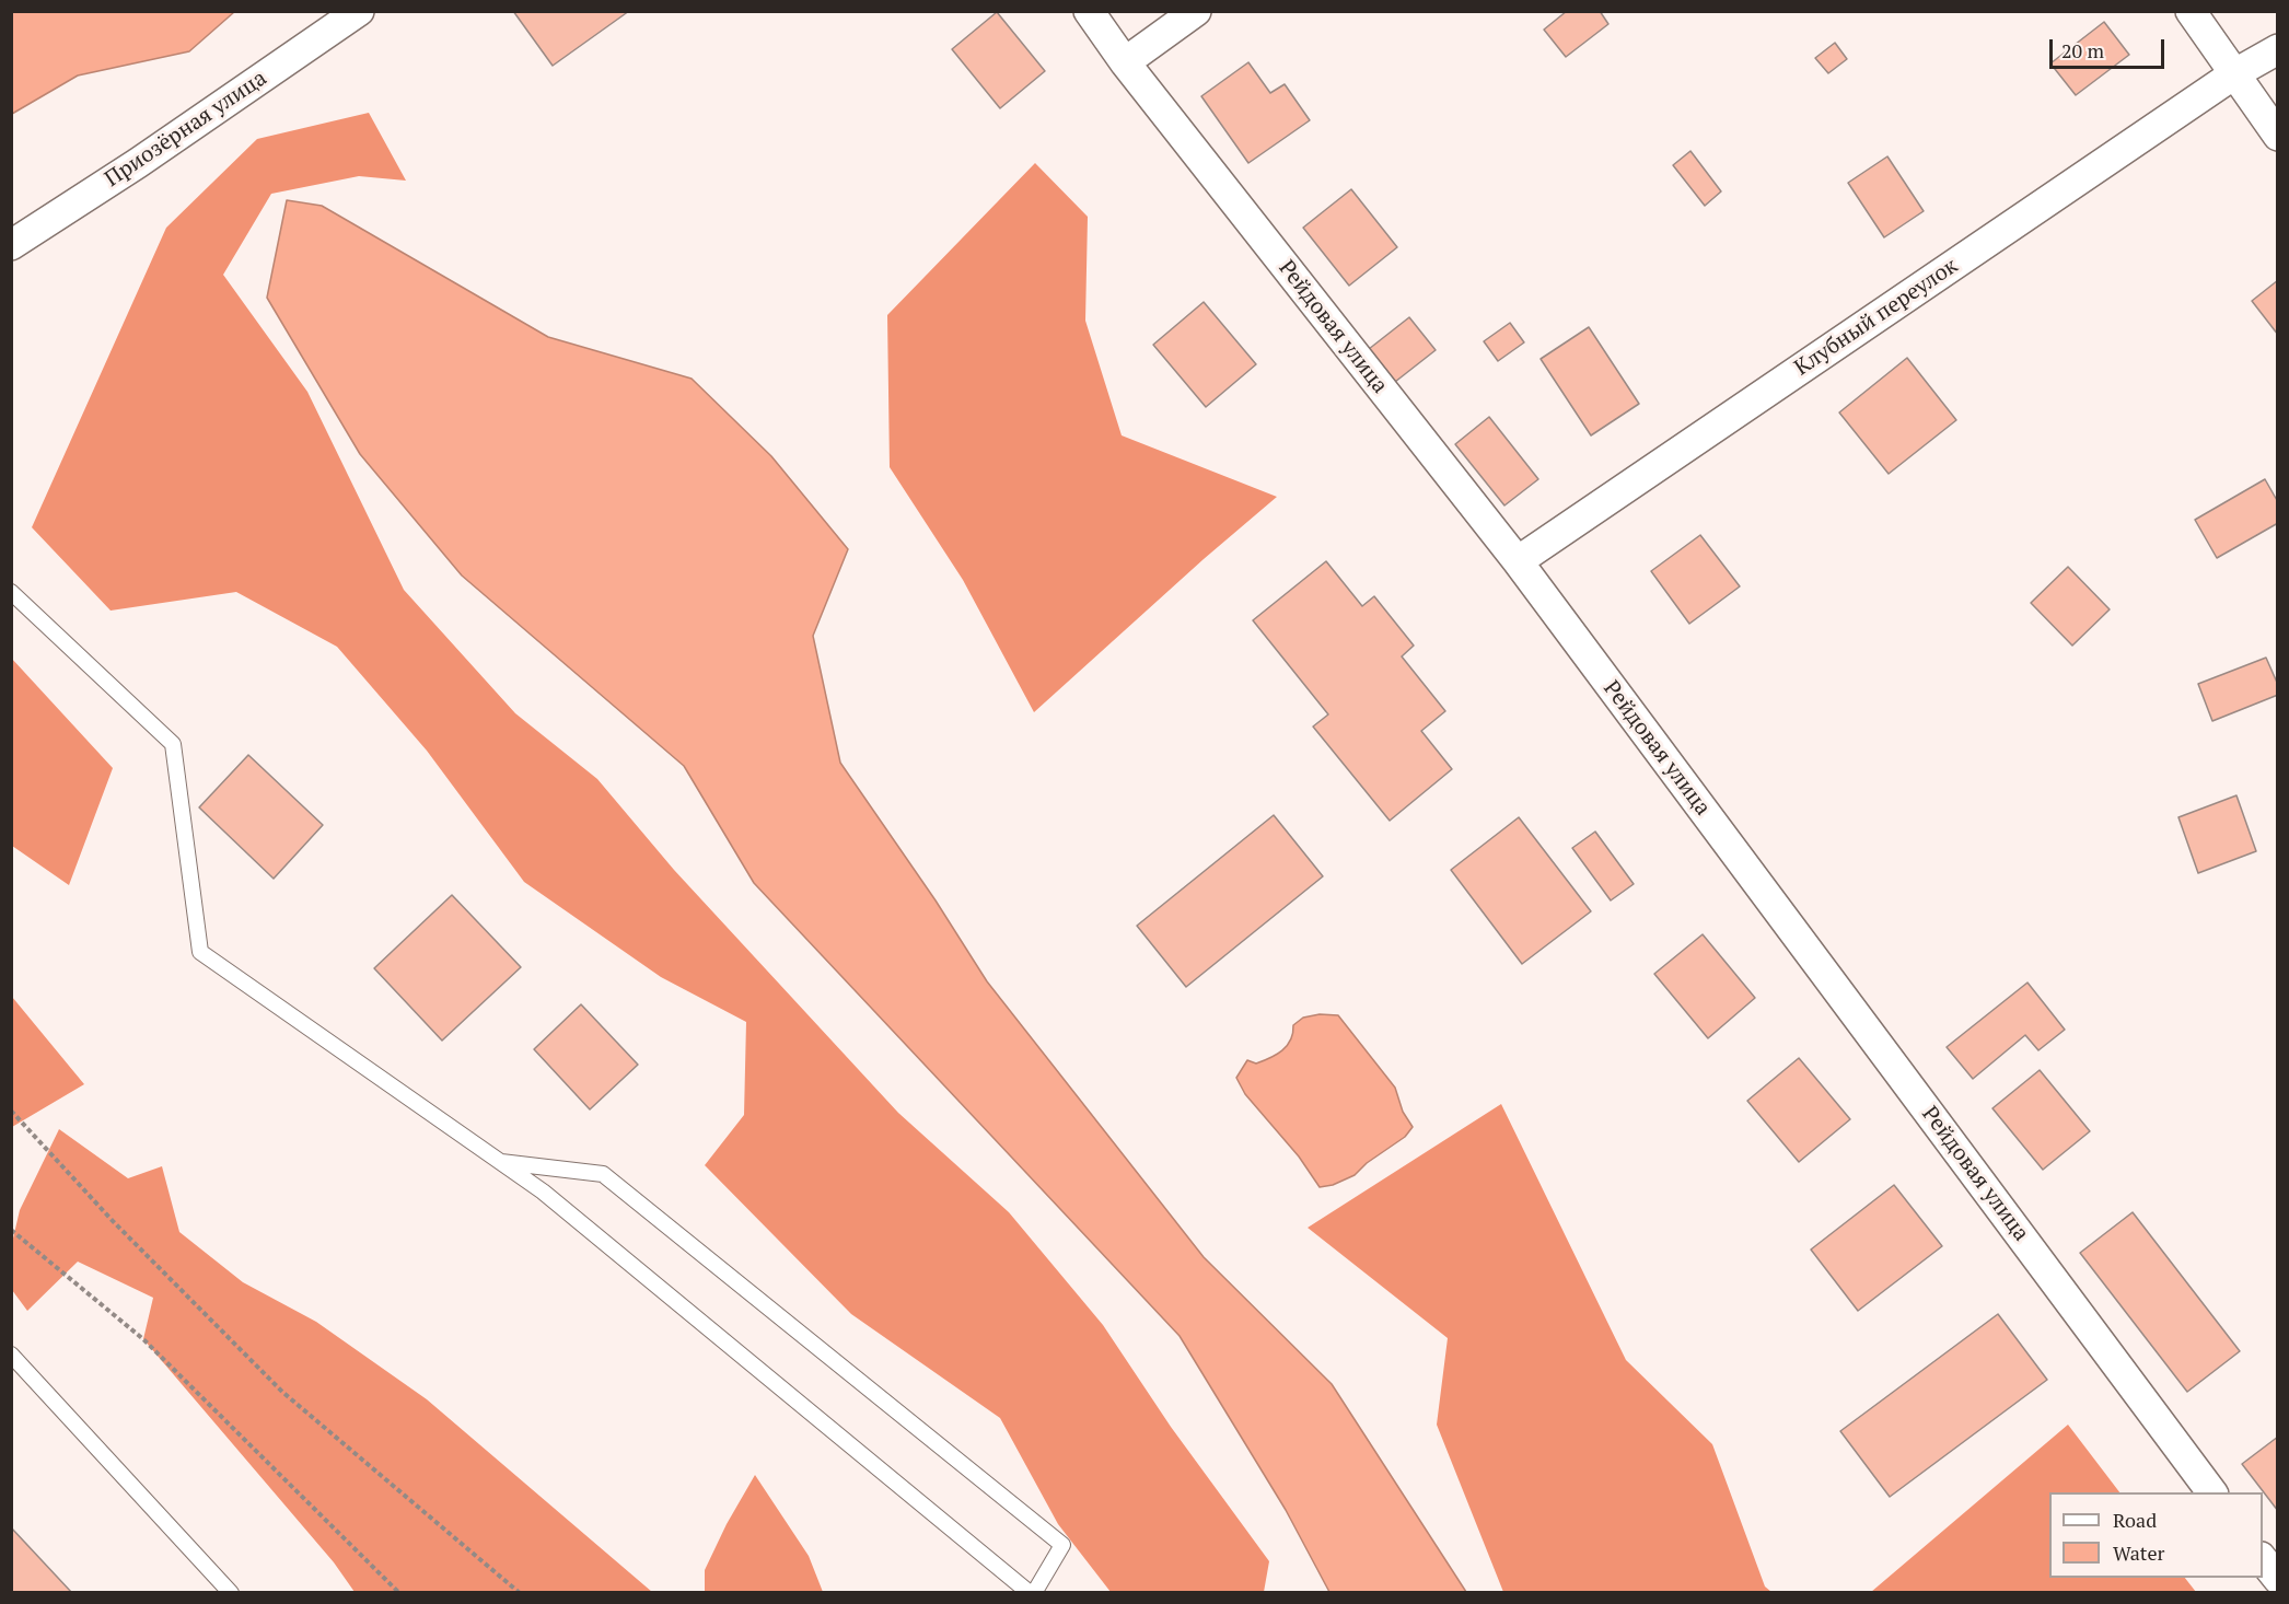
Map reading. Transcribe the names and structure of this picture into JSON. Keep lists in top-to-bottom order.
{
  "streets": {
    "street": ["Приозёрная улица", "Клубный переулок", "Рейдовая улица"]
  },
  "crossings": [
    ["Клубный переулок", "Рейдовая улица"]
  ],
  "legend": ["Road", "Water"],
  "scale_bar": "20 m"
}
